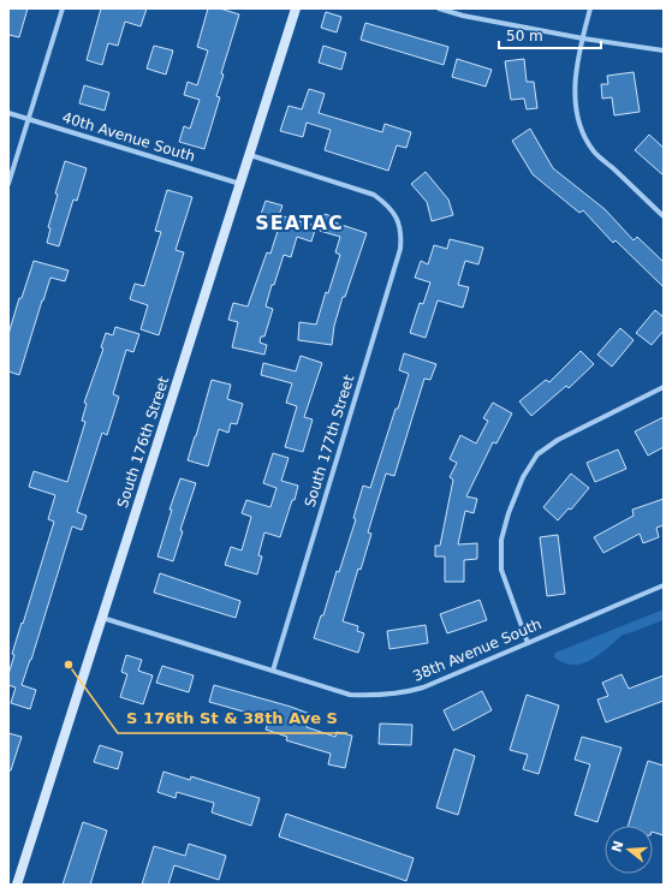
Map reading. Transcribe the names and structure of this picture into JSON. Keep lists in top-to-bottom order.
{
  "streets": {
    "street": [
      "40th Avenue South",
      "South 177th Street",
      "South 176th Street",
      "38th Avenue South"
    ]
  },
  "crossings": [
    ["40th Avenue South", "South 176th Street"],
    ["South 177th Street", "South 176th Street"],
    ["South 177th Street", "38th Avenue South"],
    ["South 176th Street", "38th Avenue South"]
  ],
  "districts": ["SEATAC"],
  "places": ["S 176th St & 38th Ave S"],
  "scale_bar": "50 m",
  "north": "left"
}
